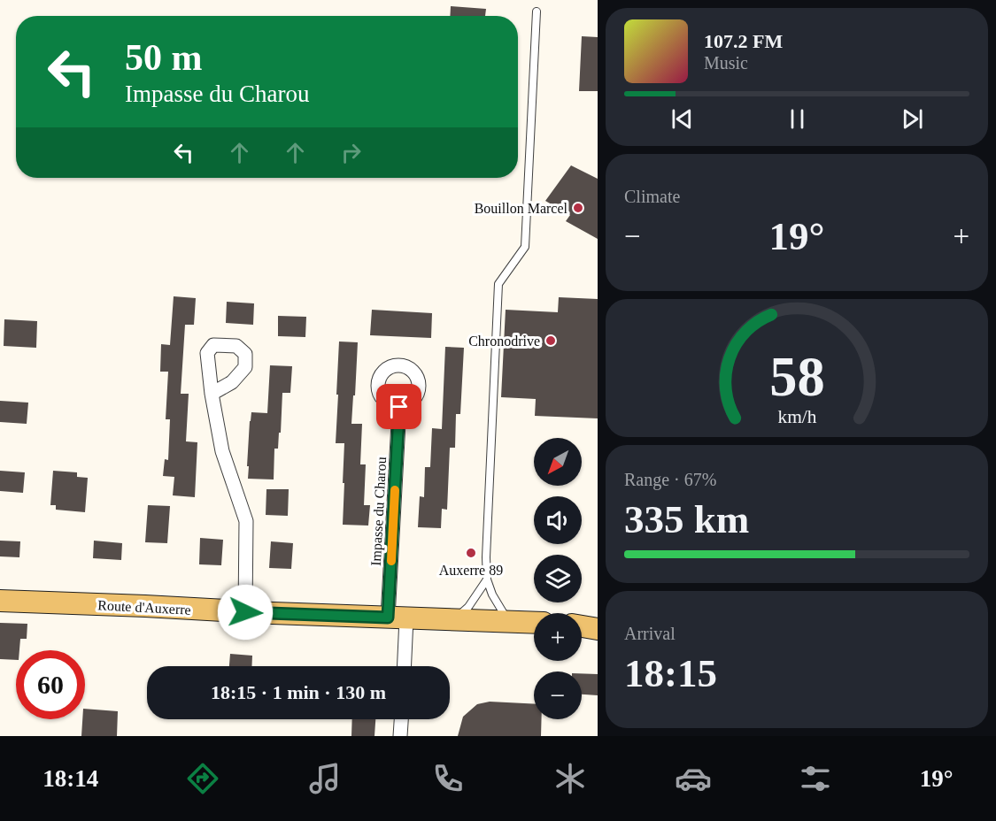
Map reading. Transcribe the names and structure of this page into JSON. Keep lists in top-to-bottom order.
{
  "streets": {
    "main road": ["Route d'Auxerre"],
    "street": ["Impasse du Charou"]
  },
  "crossings": [
    ["Impasse du Charou", "Route d'Auxerre"]
  ],
  "places": ["Bouillon Marcel", "Chronodrive", "Auxerre 89"],
  "north": "bottom left",
  "page": {
    "turn": ["50 m", "Impasse du Charou"],
    "song": ["107.2 FM", "Music"],
    "tile": [
      "Climate",
      ["Range · 67%", "335 km"],
      ["Arrival", "18:15"]
    ],
    "heat": ["−", "19°", "+"],
    "map_buttons": ["+", "−"],
    "limit": "60",
    "trip": "18:15 · 1 min · 130 m",
    "tabs": ["18:14", "19°"],
    "gauge": ["58", "km/h"]
  }
}
